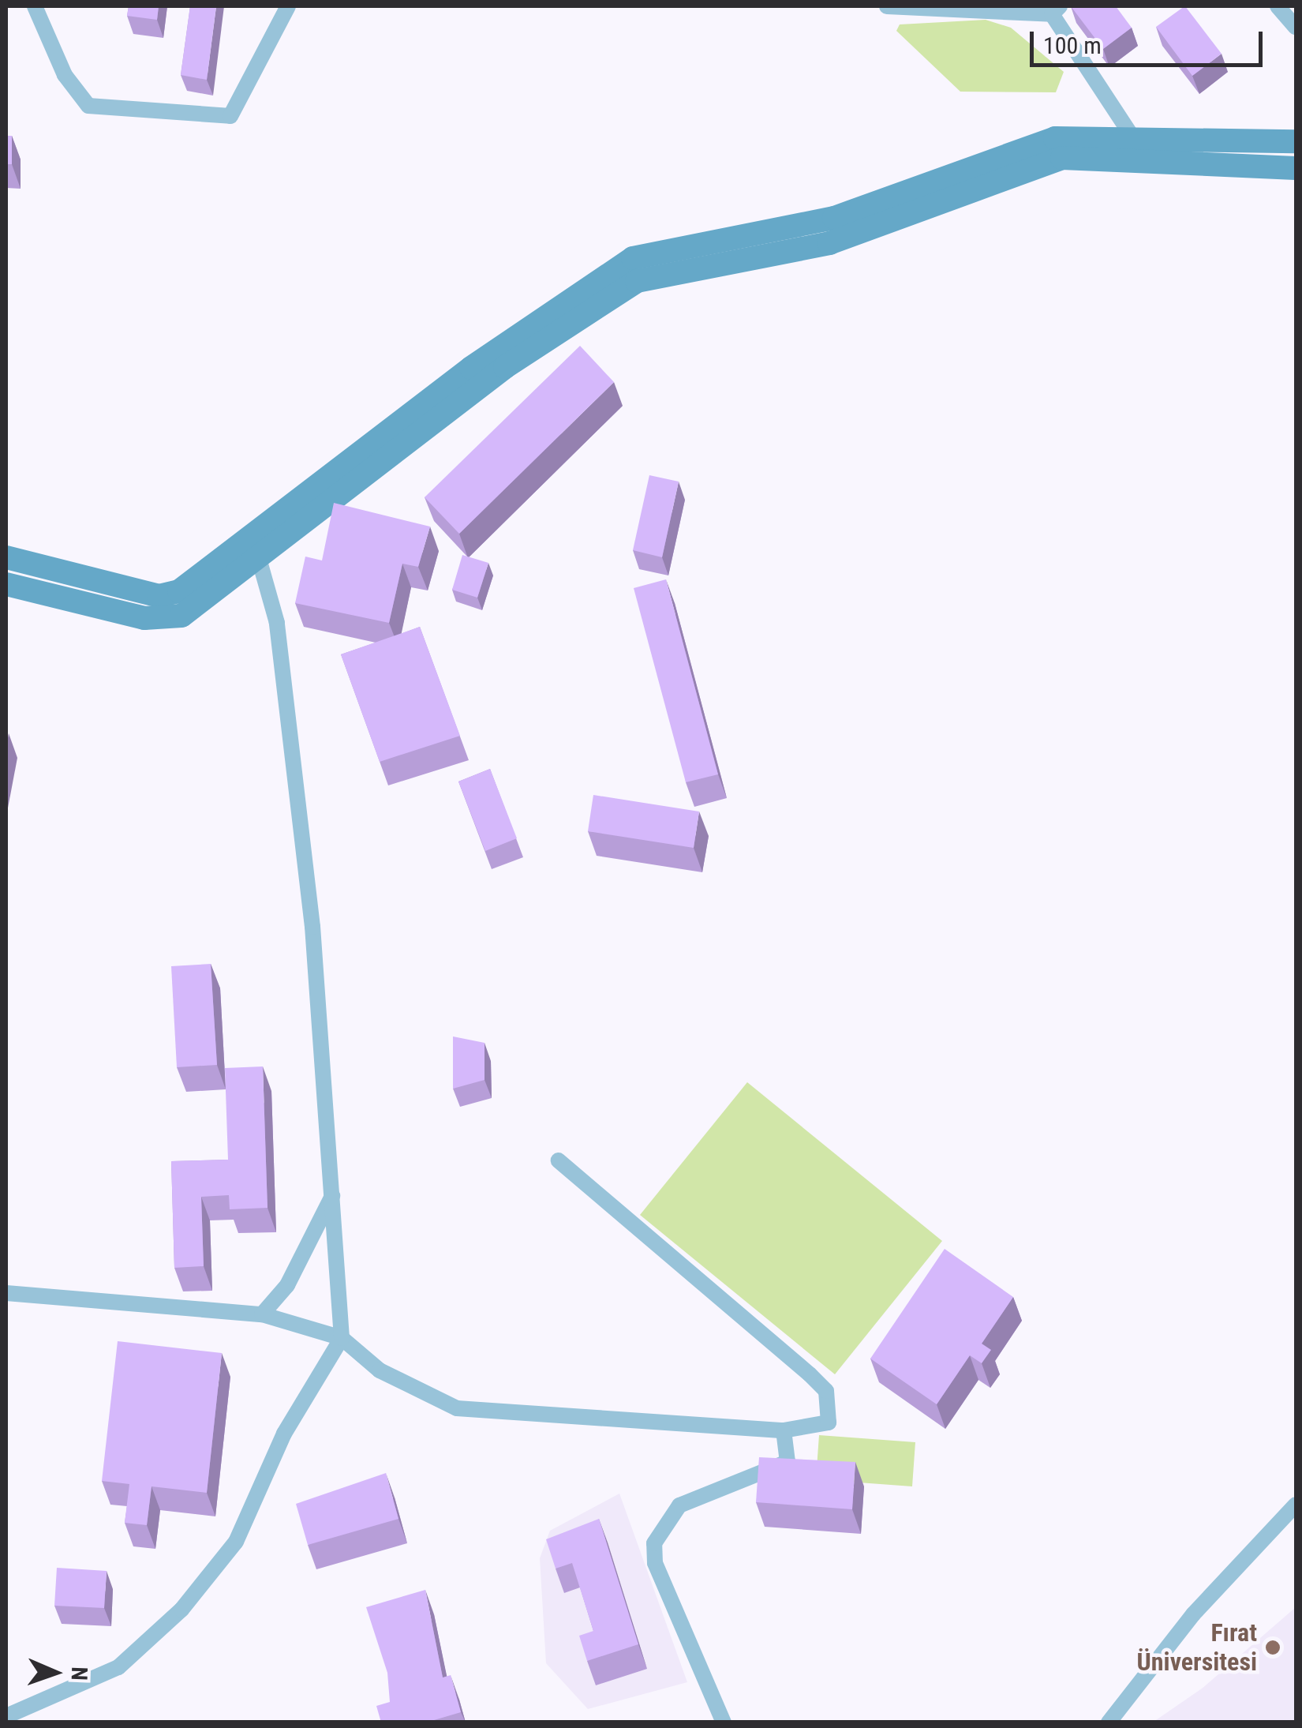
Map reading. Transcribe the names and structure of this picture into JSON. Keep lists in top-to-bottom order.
{
  "places": ["Fırat Üniversitesi"],
  "scale_bar": "100 m",
  "north": "right"
}
